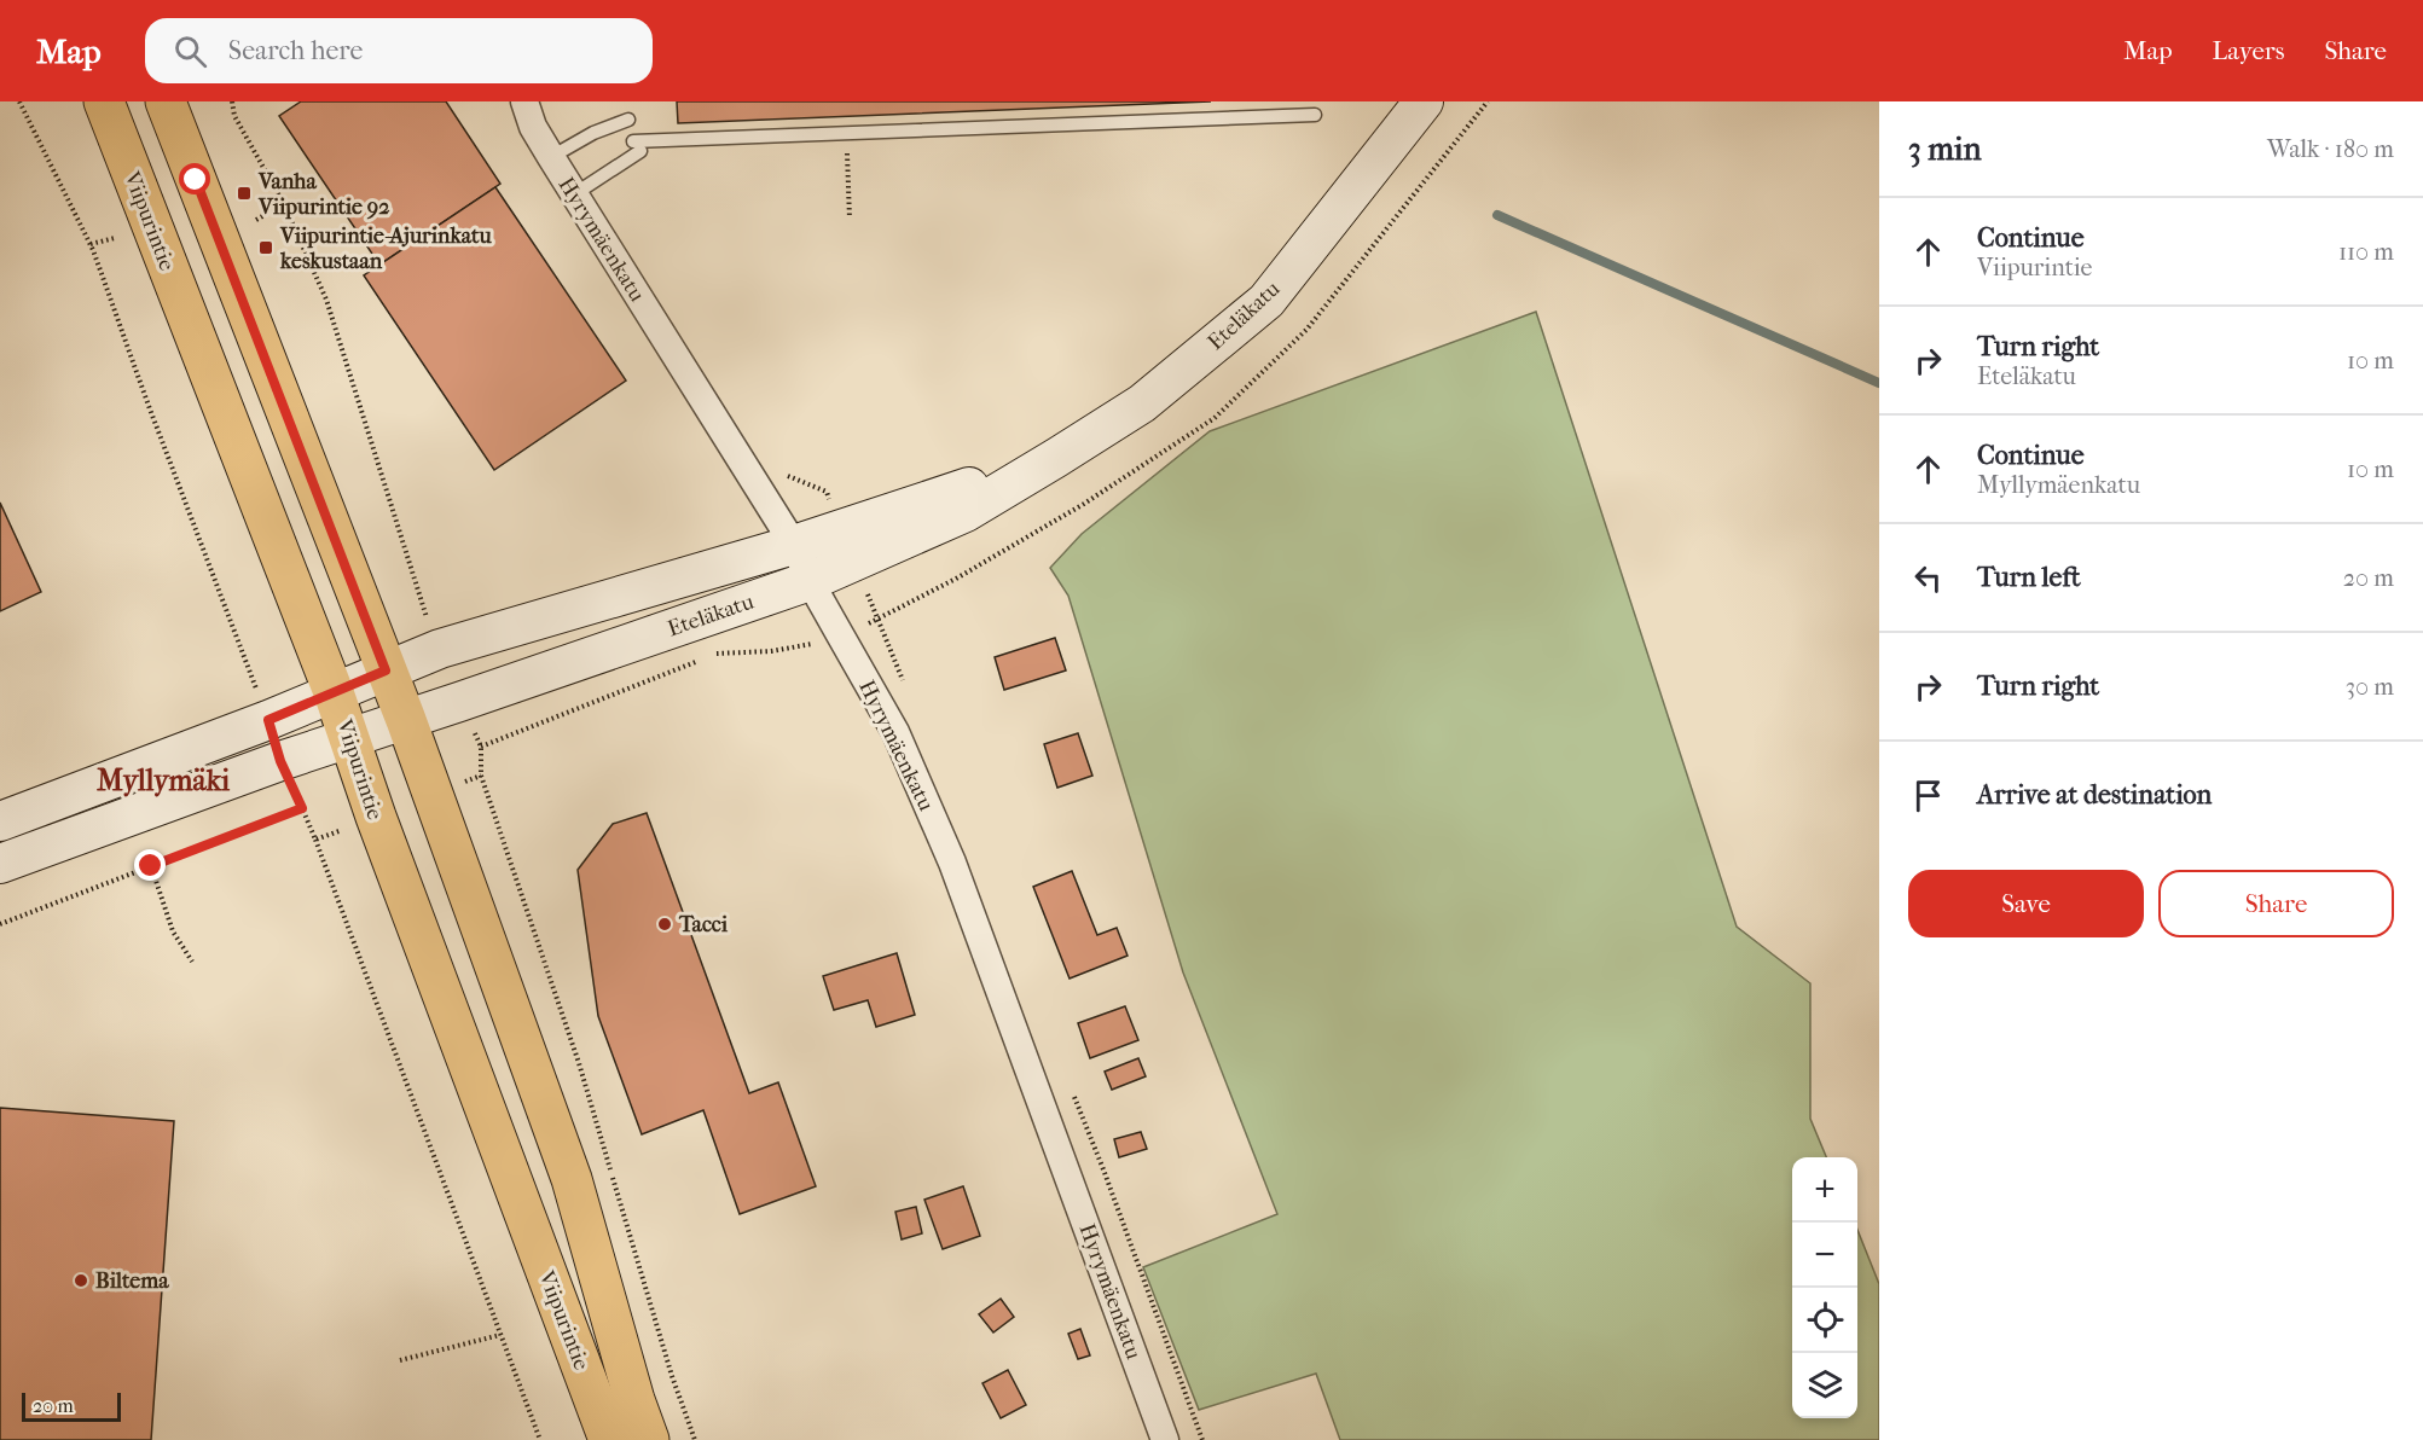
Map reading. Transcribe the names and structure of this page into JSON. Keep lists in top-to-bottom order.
{
  "streets": {
    "main road": ["Viipurintie", "Eteläkatu"],
    "street": ["Hyrymäenkatu"]
  },
  "crossings": [
    ["Viipurintie", "Eteläkatu"],
    ["Hyrymäenkatu", "Eteläkatu"]
  ],
  "districts": ["Myllymäki"],
  "places": {
    "transit": ["Vanha Viipurintie 92", "Viipurintie-Ajurinkatu keskustaan"],
    "other": ["Tacci", "Biltema"]
  },
  "scale_bar": "20 m",
  "page": {
    "header": "Map",
    "search": "Search here",
    "nav": ["Map", "Layers", "Share"],
    "heading": ["3 min", "Walk · 180 m"],
    "list": [
      ["Continue", "Viipurintie", "110 m"],
      ["Turn right", "Eteläkatu", "10 m"],
      ["Continue", "Myllymäenkatu", "10 m"],
      ["Turn left", "20 m"],
      ["Turn right", "30 m"],
      "Arrive at destination"
    ],
    "buttons": ["Save", "Share"],
    "map_buttons": ["+", "−"],
    "scale": "20 m"
  }
}
